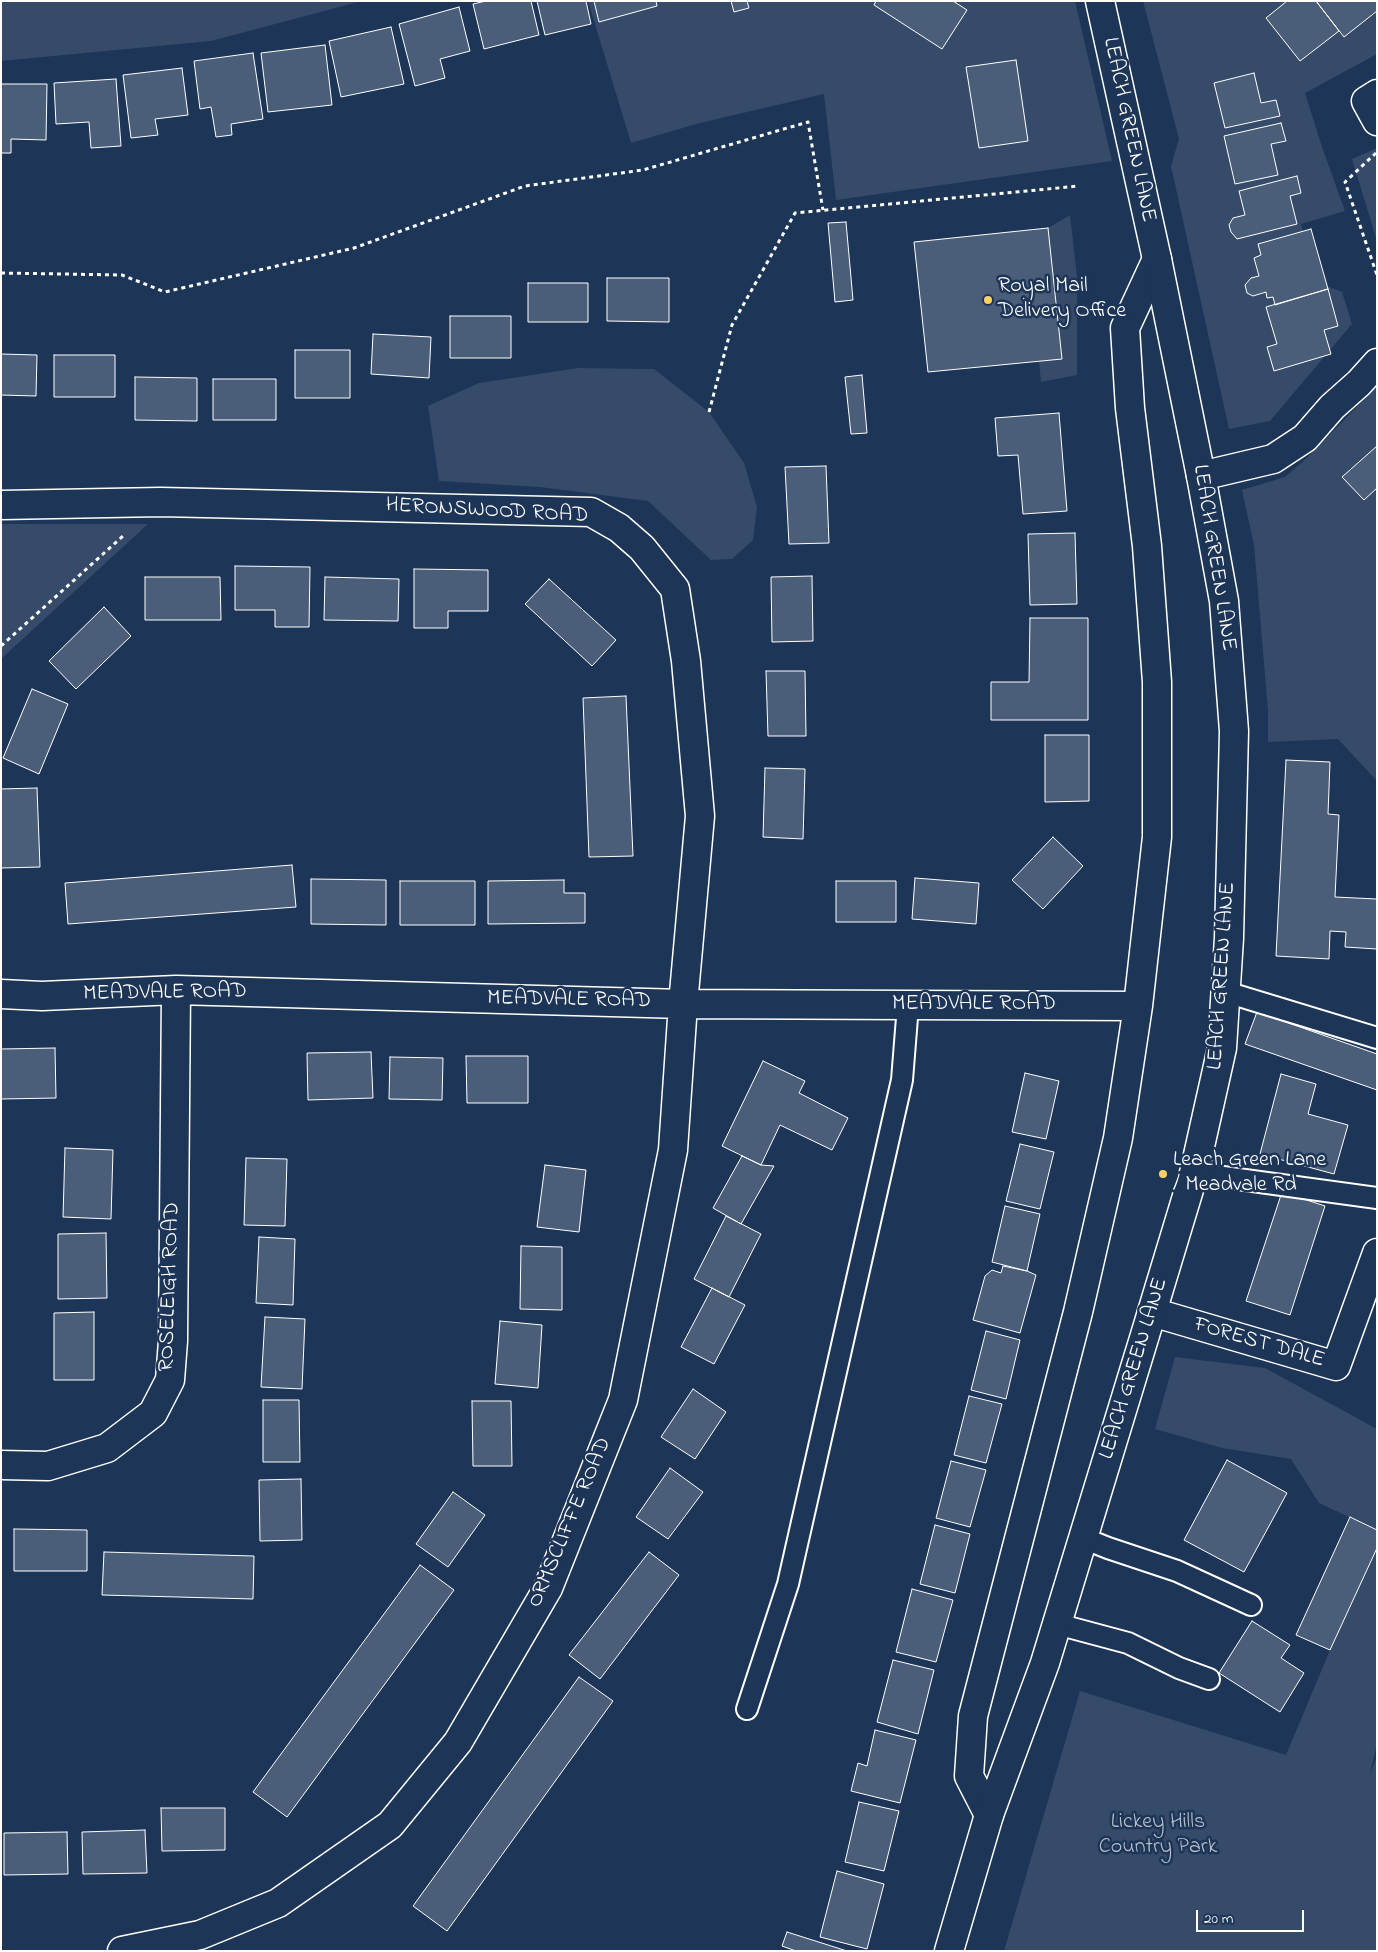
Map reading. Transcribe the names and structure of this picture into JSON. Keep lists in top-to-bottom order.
{
  "streets": {
    "street": [
      "LEACH GREEN LANE",
      "HERONSWOOD ROAD",
      "MEADVALE ROAD",
      "ROSELEIGH ROAD",
      "FOREST DALE",
      "ORMSCLIFFE ROAD"
    ]
  },
  "crossings": [
    ["LEACH GREEN LANE", "FOREST DALE"],
    ["HERONSWOOD ROAD", "MEADVALE ROAD"],
    ["HERONSWOOD ROAD", "ORMSCLIFFE ROAD"],
    ["MEADVALE ROAD", "ROSELEIGH ROAD"],
    ["MEADVALE ROAD", "ORMSCLIFFE ROAD"]
  ],
  "parks": ["Lickey Hills Country Park"],
  "places": ["Royal Mail Delivery Office", "Leach Green Lane / Meadvale Rd"],
  "scale_bar": "20 m"
}
